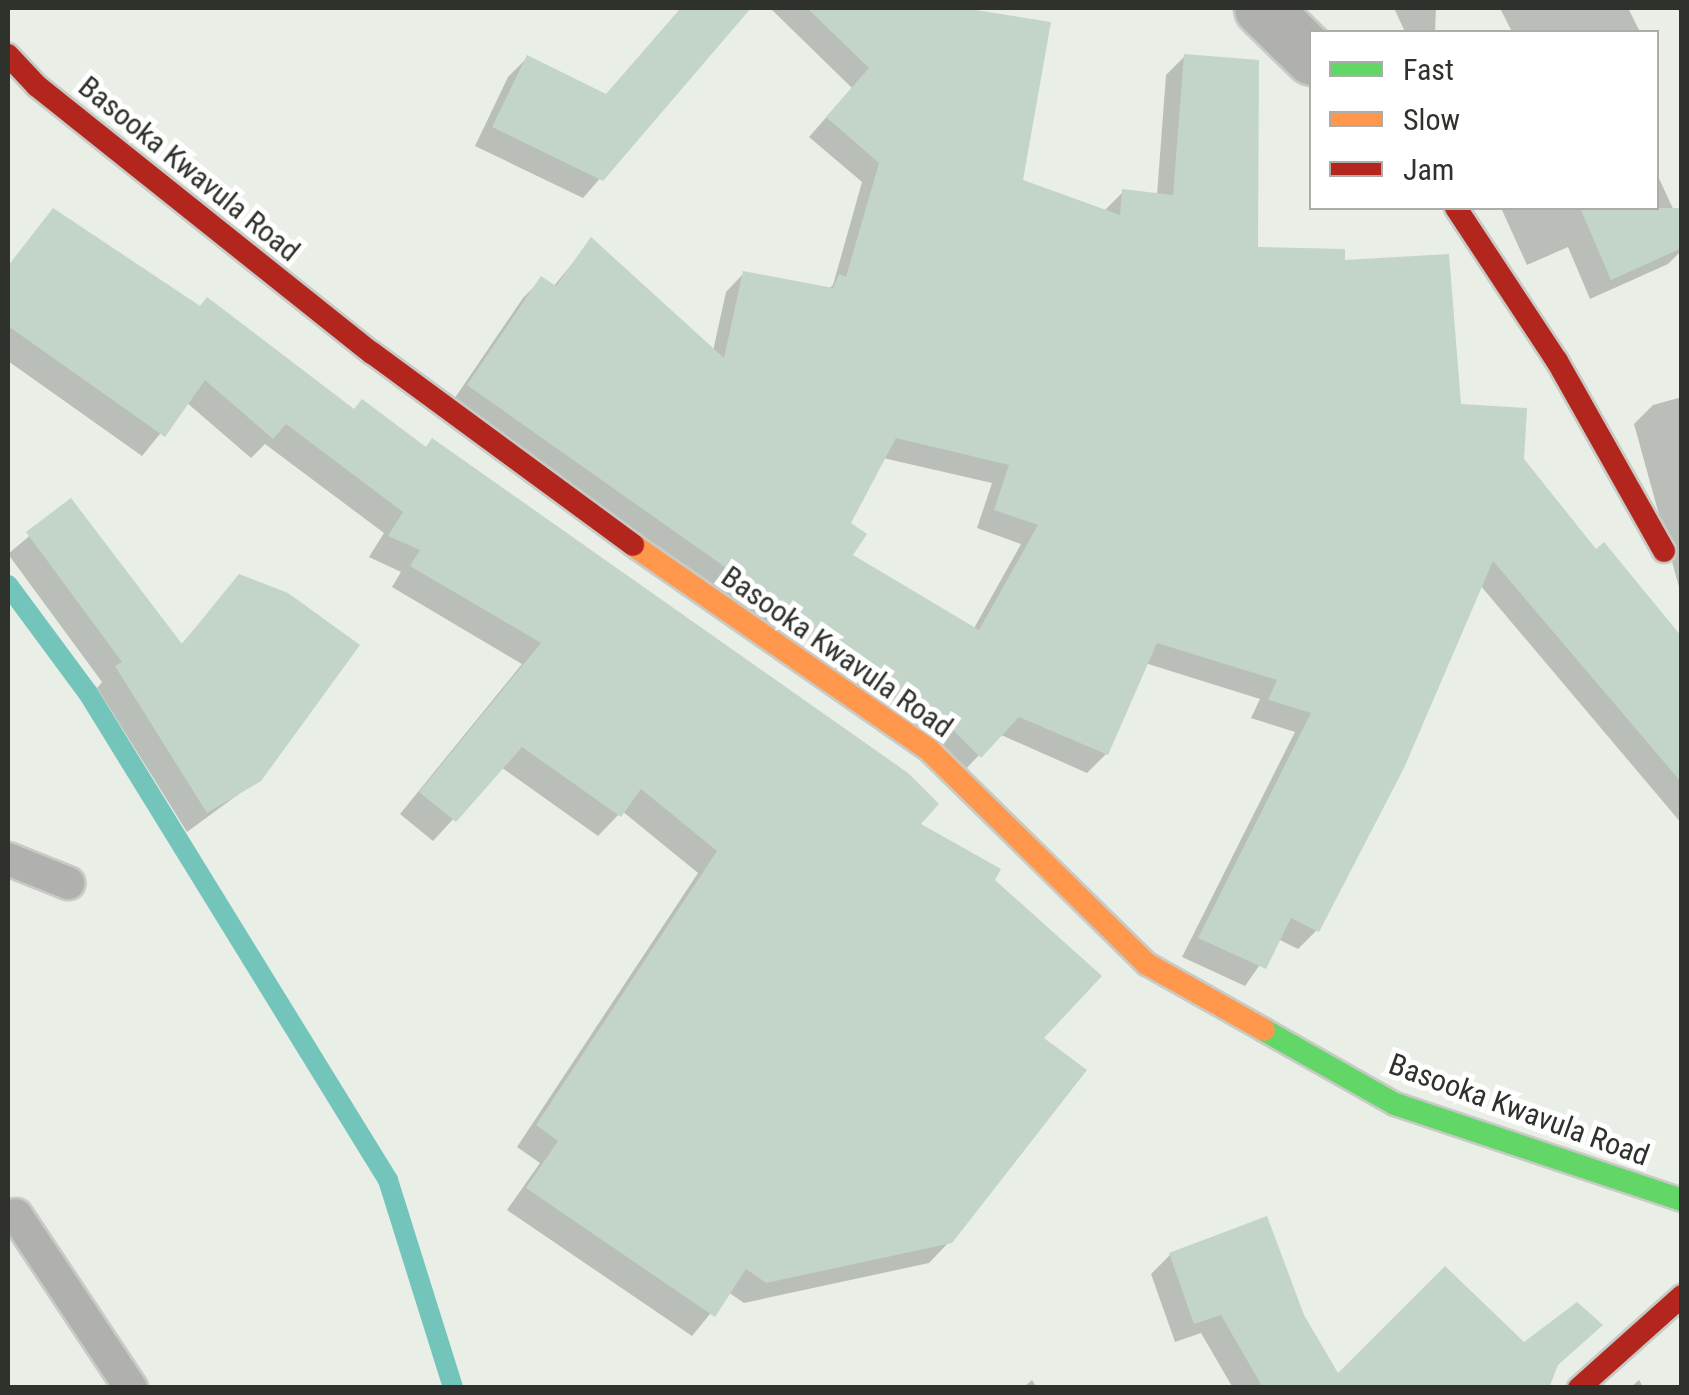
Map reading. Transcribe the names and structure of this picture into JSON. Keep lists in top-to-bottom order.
{
  "streets": {
    "street": ["Basooka Kwavula Road"]
  },
  "legend": ["Fast", "Slow", "Jam"]
}
